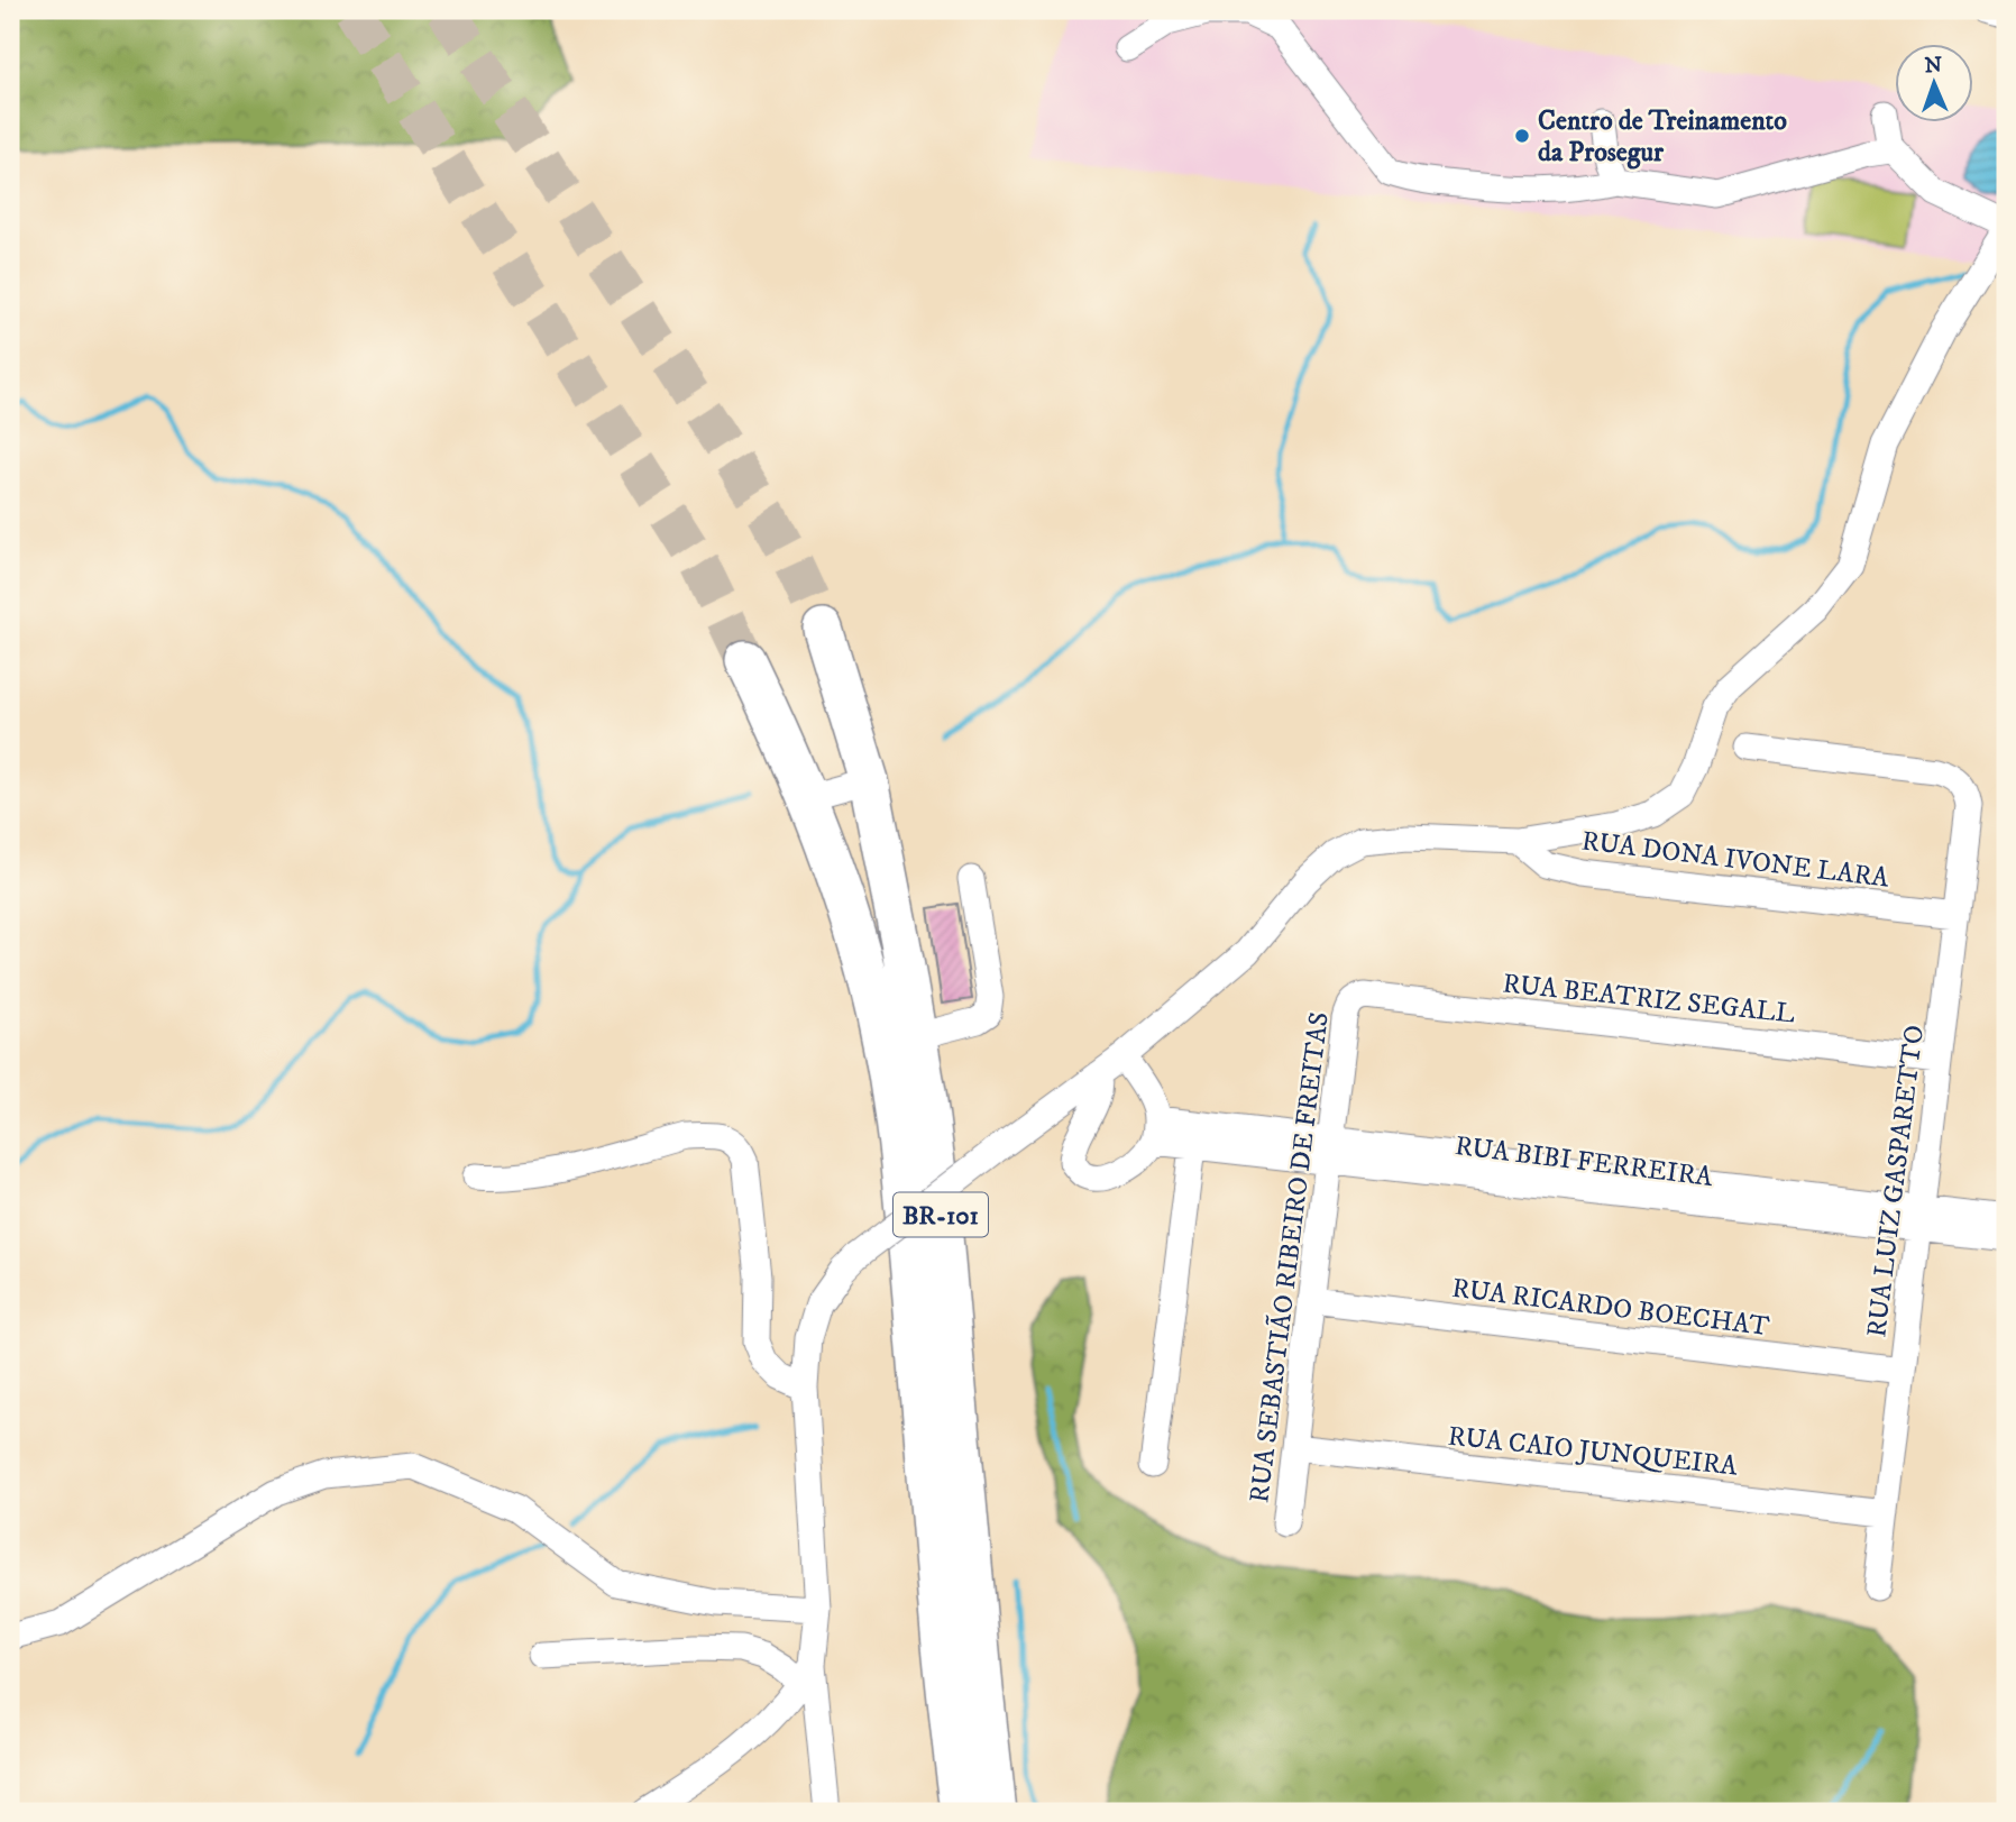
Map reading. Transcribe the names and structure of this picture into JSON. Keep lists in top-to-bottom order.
{
  "streets": {
    "highway": ["BR-101"],
    "street": [
      "RUA DONA IVONE LARA",
      "RUA BEATRIZ SEGALL",
      "RUA BIBI FERREIRA",
      "RUA LUIZ GASPARETTO",
      "RUA SEBASTIÃO RIBEIRO DE FREITAS",
      "RUA RICARDO BOECHAT",
      "RUA CAIO JUNQUEIRA"
    ]
  },
  "crossings": [
    ["RUA DONA IVONE LARA", "RUA LUIZ GASPARETTO"],
    ["RUA BEATRIZ SEGALL", "RUA LUIZ GASPARETTO"],
    ["RUA BEATRIZ SEGALL", "RUA SEBASTIÃO RIBEIRO DE FREITAS"],
    ["RUA BIBI FERREIRA", "RUA LUIZ GASPARETTO"],
    ["RUA BIBI FERREIRA", "RUA SEBASTIÃO RIBEIRO DE FREITAS"],
    ["RUA LUIZ GASPARETTO", "RUA RICARDO BOECHAT"],
    ["RUA LUIZ GASPARETTO", "RUA CAIO JUNQUEIRA"],
    ["RUA SEBASTIÃO RIBEIRO DE FREITAS", "RUA RICARDO BOECHAT"],
    ["RUA SEBASTIÃO RIBEIRO DE FREITAS", "RUA CAIO JUNQUEIRA"]
  ],
  "places": ["Centro de Treinamento da Prosegur"],
  "north": "top"
}
